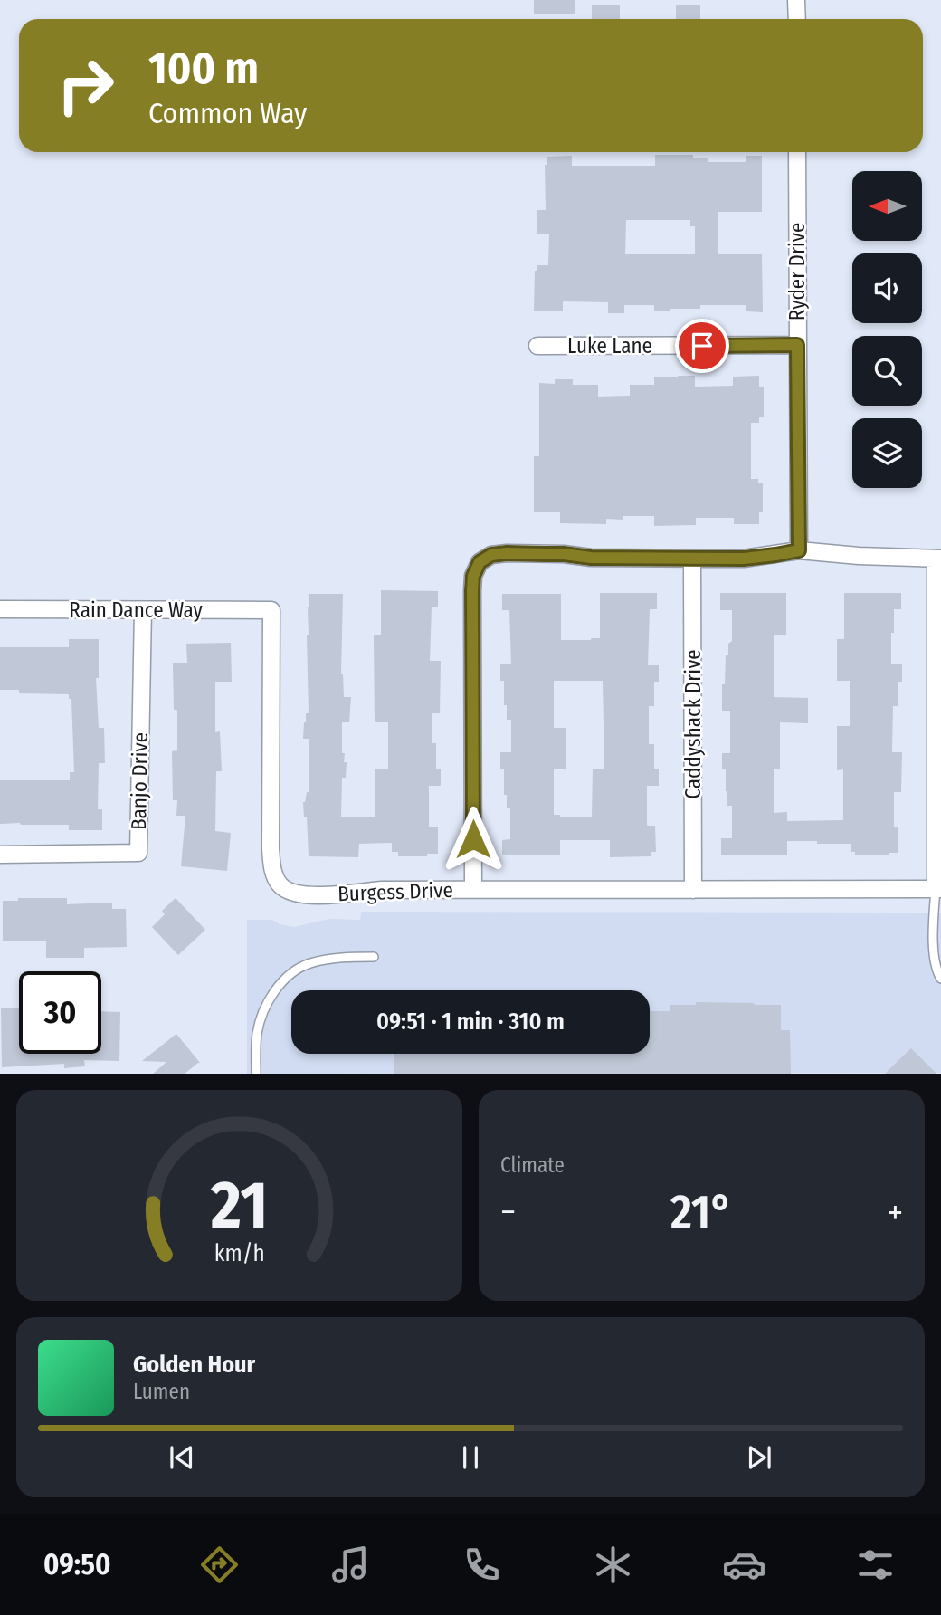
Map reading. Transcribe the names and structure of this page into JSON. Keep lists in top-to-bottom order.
{
  "streets": {
    "street": [
      "Ryder Drive",
      "Luke Lane",
      "Rain Dance Way",
      "Caddyshack Drive",
      "Banjo Drive",
      "Burgess Drive"
    ]
  },
  "crossings": [
    ["Ryder Drive", "Luke Lane"],
    ["Rain Dance Way", "Banjo Drive"],
    ["Rain Dance Way", "Burgess Drive"],
    ["Caddyshack Drive", "Burgess Drive"]
  ],
  "north": "left",
  "page": {
    "turn": ["100 m", "Common Way"],
    "limit": "30",
    "trip": "09:51 · 1 min · 310 m",
    "tile": "Climate",
    "heat": ["−", "21°", "+"],
    "song": ["Golden Hour", "Lumen"],
    "tabs": "09:50",
    "gauge": ["21", "km/h"]
  }
}
